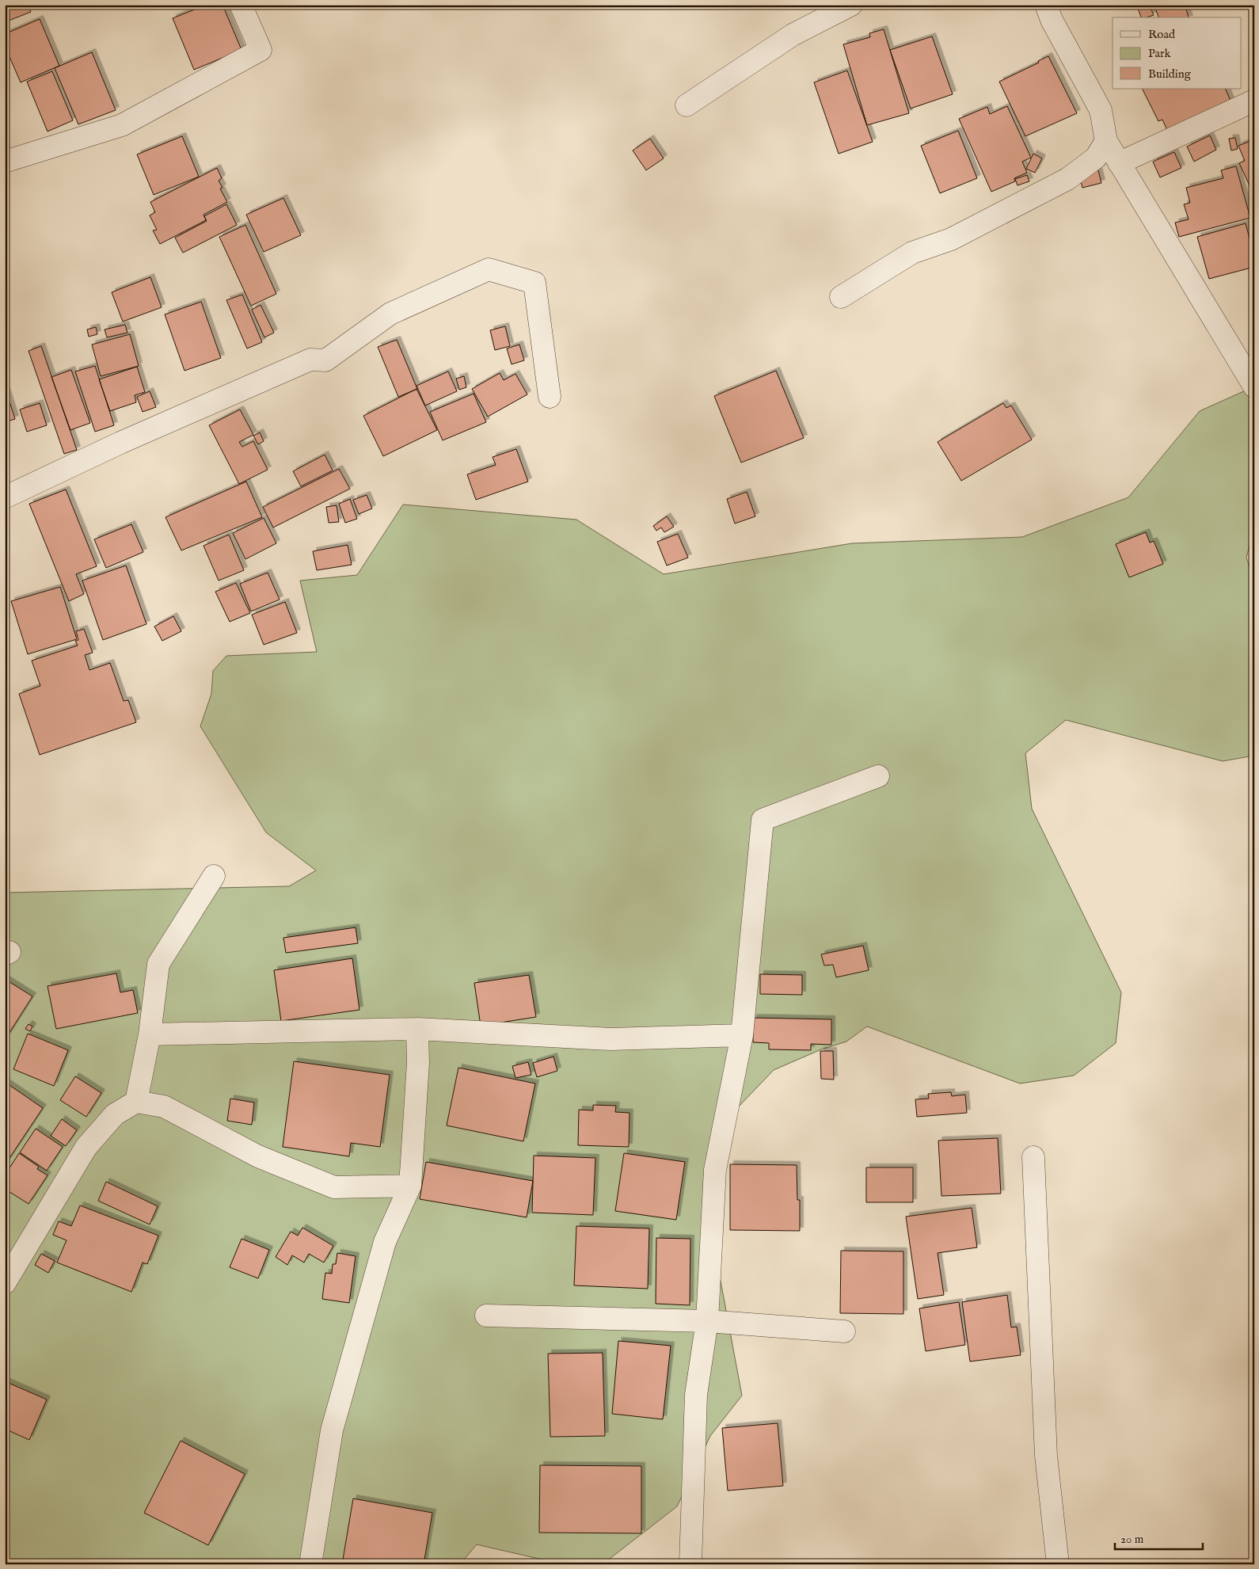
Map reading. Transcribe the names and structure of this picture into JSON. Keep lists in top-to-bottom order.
{
  "legend": ["Road", "Park", "Building"],
  "scale_bar": "20 m"
}
